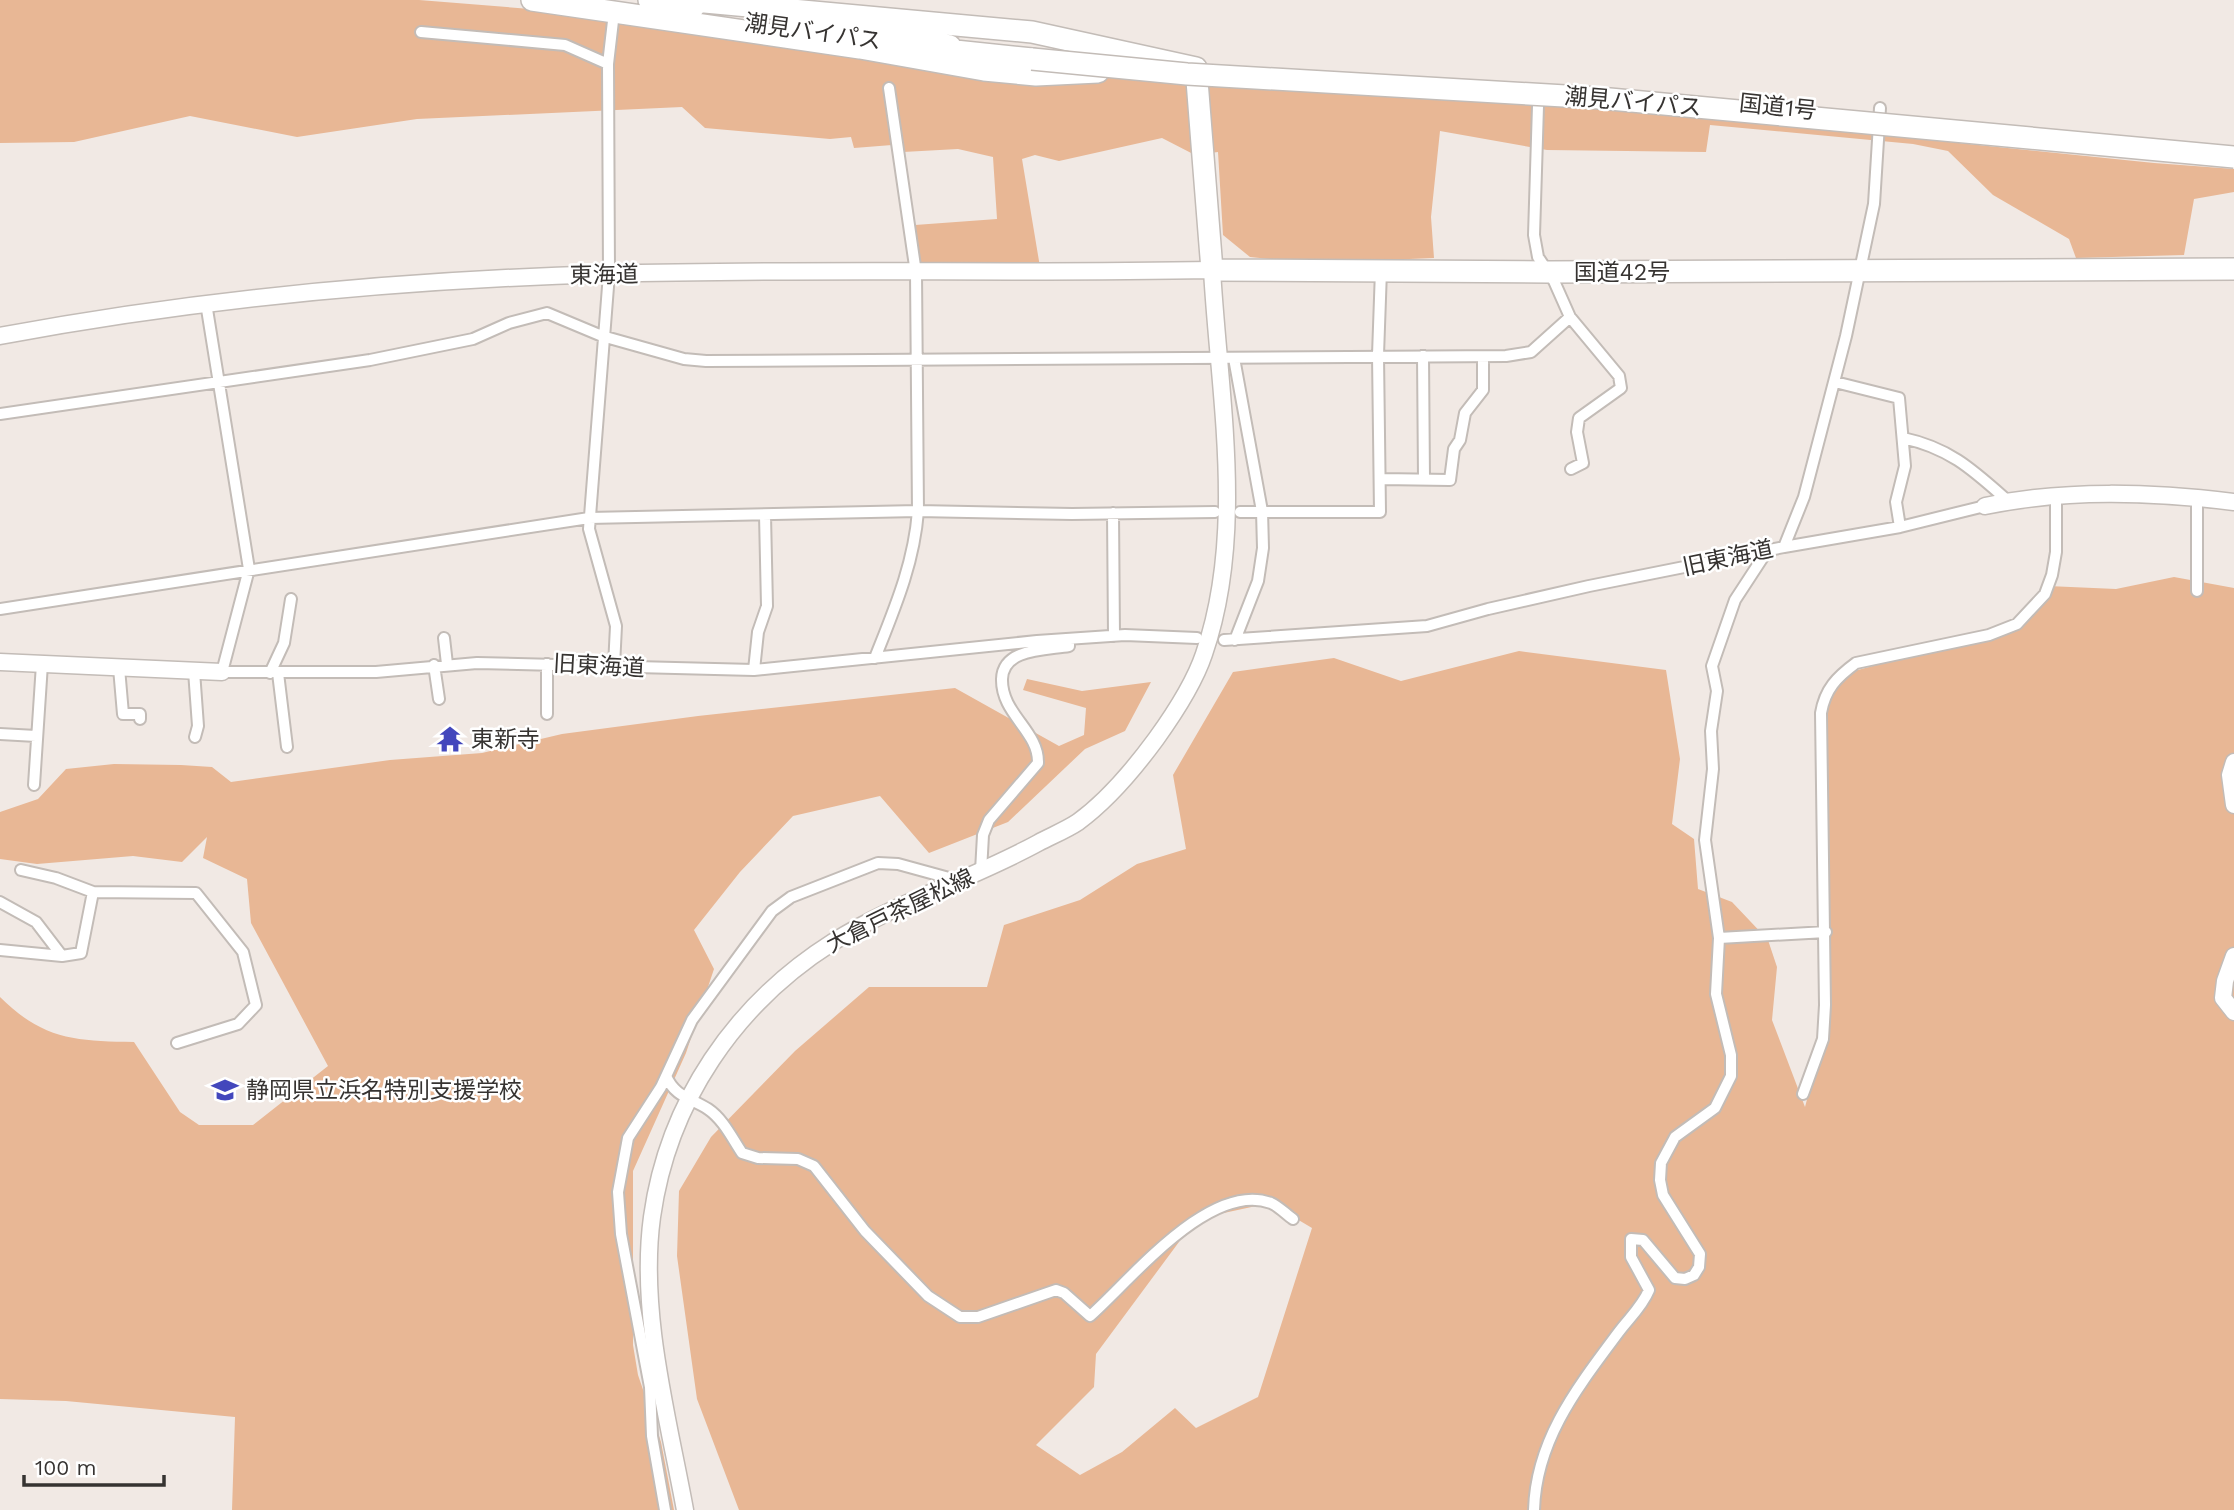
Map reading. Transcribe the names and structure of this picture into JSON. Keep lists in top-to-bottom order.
{
  "streets": {
    "highway": ["潮見バイパス", "国道1号", "国道42号"],
    "street": ["東海道", "旧東海道", "大倉戸茶屋松線"]
  },
  "crossings": [
    ["国道42号", "東海道"],
    ["国道42号", "大倉戸茶屋松線"],
    ["東海道", "大倉戸茶屋松線"]
  ],
  "places": {
    "temple": ["東新寺"],
    "school or university": ["静岡県立浜名特別支援学校"]
  },
  "scale_bar": "100 m"
}
